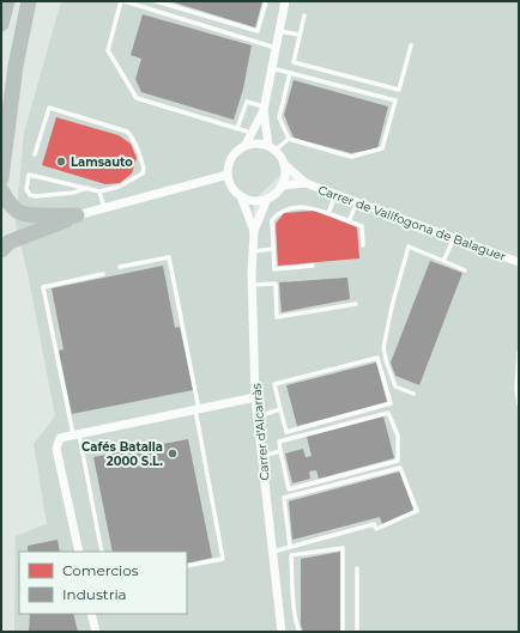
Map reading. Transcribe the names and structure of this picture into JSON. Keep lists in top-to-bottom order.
{
  "streets": {
    "street": ["Carrer de Vallfogona de Balaguer", "Carrer d'Alcarràs"]
  },
  "places": ["Lamsauto", "Cafés Batalla 2000 S.L."],
  "legend": ["Comercios", "Industria"]
}
